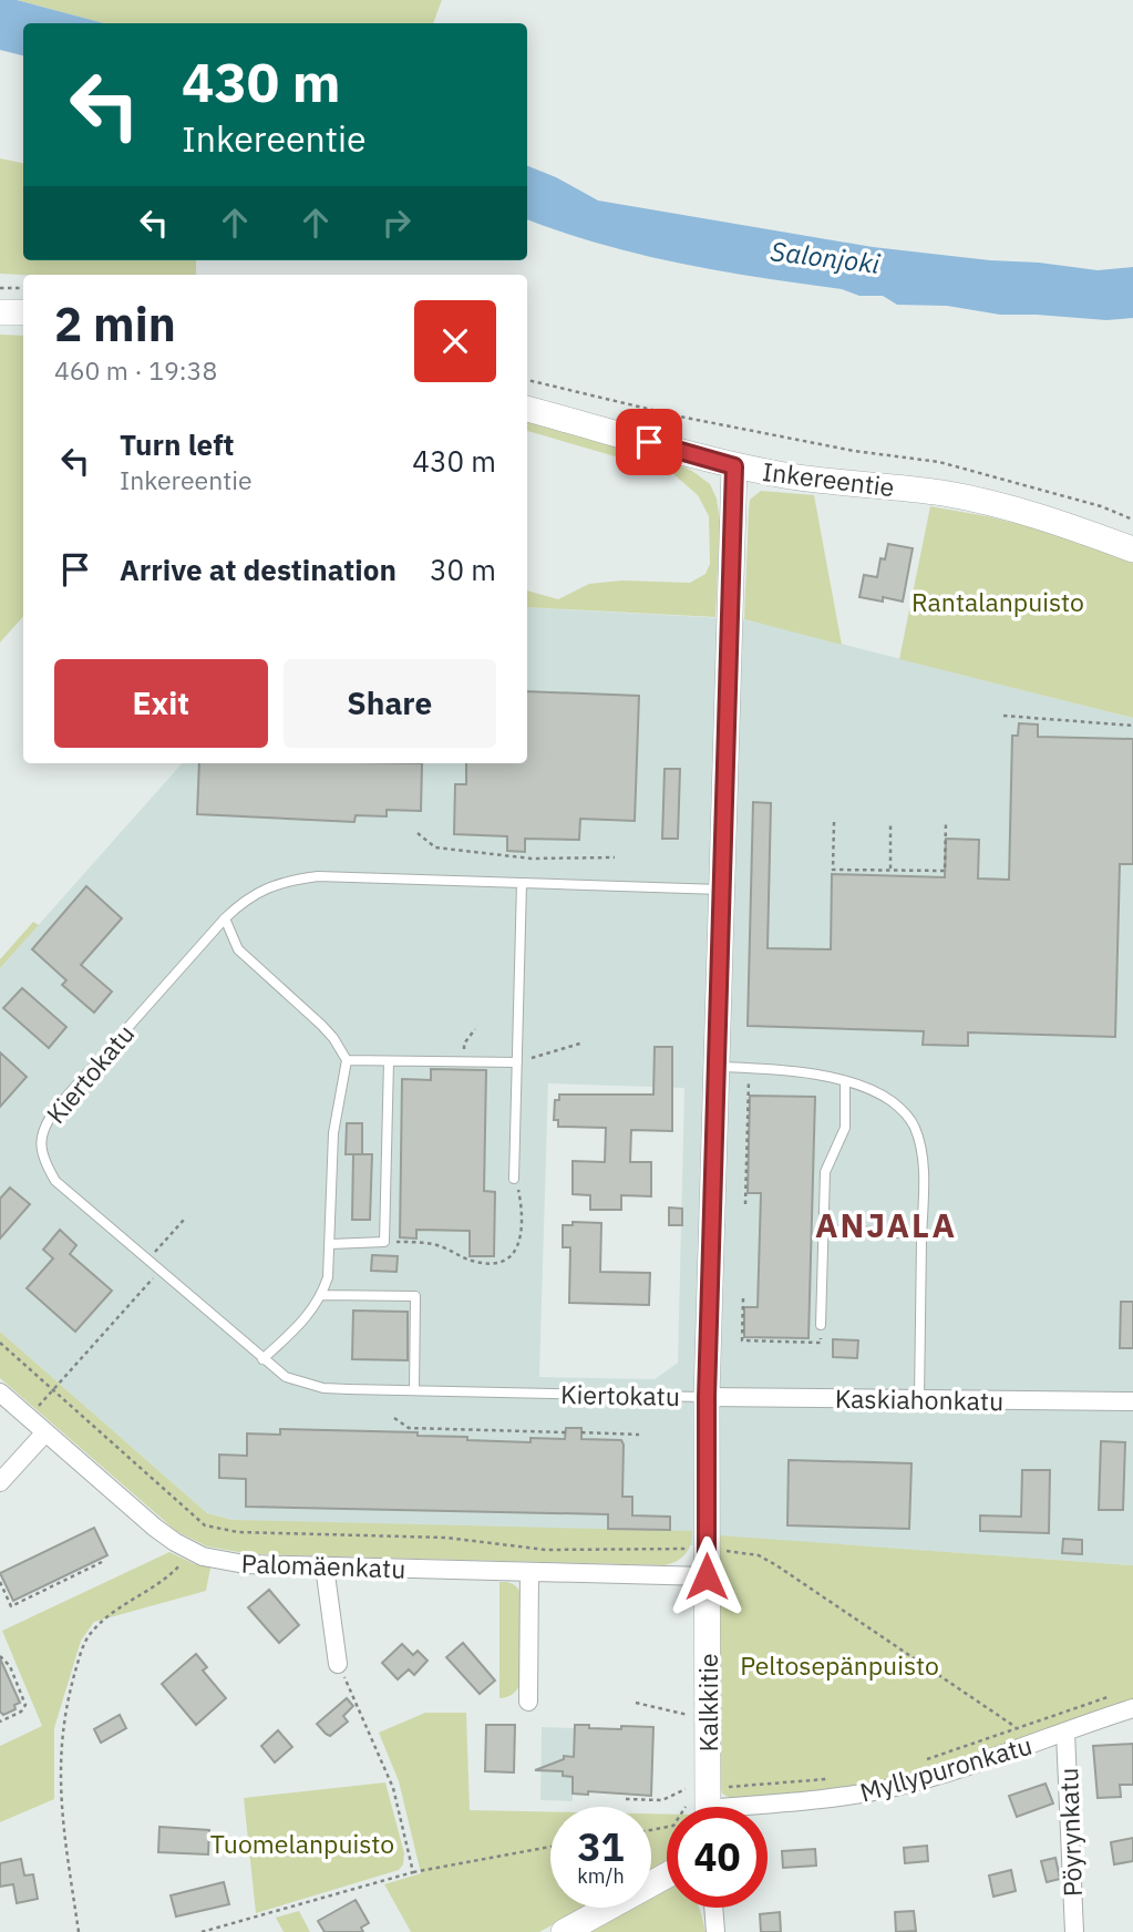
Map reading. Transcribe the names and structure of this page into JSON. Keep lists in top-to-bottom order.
{
  "streets": {
    "street": [
      "Inkereentie",
      "Kaskiahonkatu",
      "Palomäenkatu",
      "Kalkkitie",
      "Myllypuronkatu",
      "Pöyrynkatu"
    ],
    "lane": ["Kiertokatu"]
  },
  "crossings": [
    ["Inkereentie", "Kalkkitie"],
    ["Kiertokatu", "Kaskiahonkatu"],
    ["Kiertokatu", "Kalkkitie"],
    ["Kaskiahonkatu", "Kalkkitie"],
    ["Palomäenkatu", "Kalkkitie"],
    ["Kalkkitie", "Myllypuronkatu"],
    ["Myllypuronkatu", "Pöyrynkatu"]
  ],
  "districts": ["ANJALA"],
  "water": ["Salonjoki"],
  "parks": ["Rantalanpuisto", "Peltosepänpuisto", "Tuomelanpuisto"],
  "page": {
    "turn": ["430 m", "Inkereentie"],
    "heading": ["2 min", "460 m · 19:38"],
    "list": [
      {
        "name": "Turn left",
        "note": "Inkereentie",
        "value": "430 m"
      },
      {
        "name": "Arrive at destination",
        "value": "30 m"
      }
    ],
    "buttons": ["Exit", "Share"],
    "speed": "31 km/h",
    "limit": "40"
  }
}
